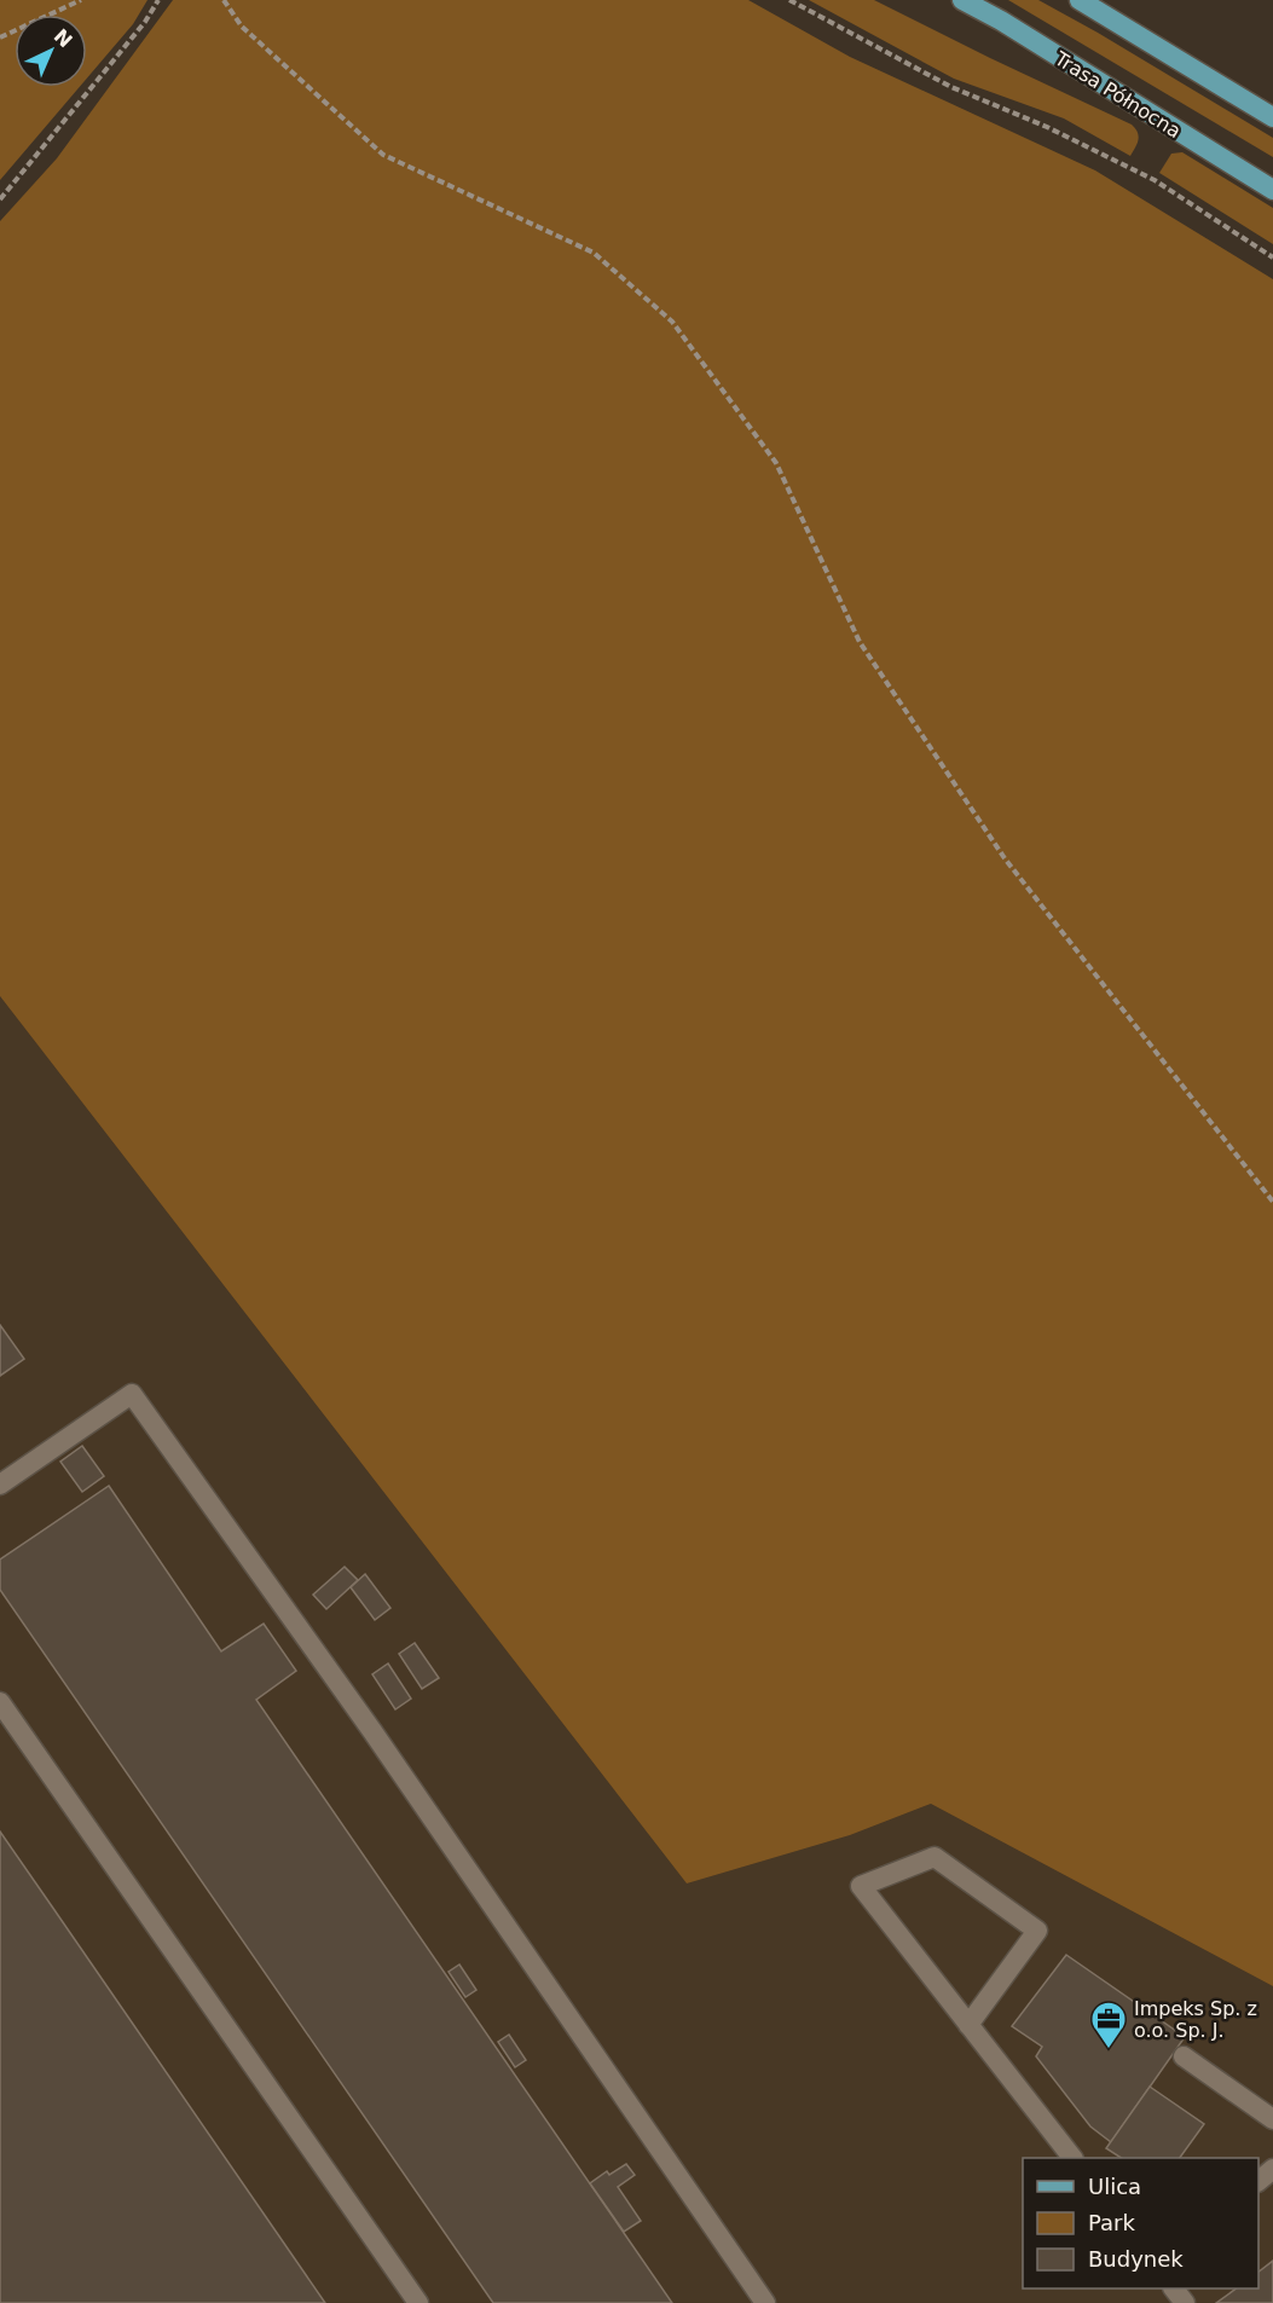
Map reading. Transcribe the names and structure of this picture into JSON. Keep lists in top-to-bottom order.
{
  "streets": {
    "main road": ["Trasa Północna"]
  },
  "places": {
    "office": ["Impeks Sp. z o.o. Sp. J."]
  },
  "legend": ["Ulica", "Park", "Budynek"],
  "north": "top right"
}
